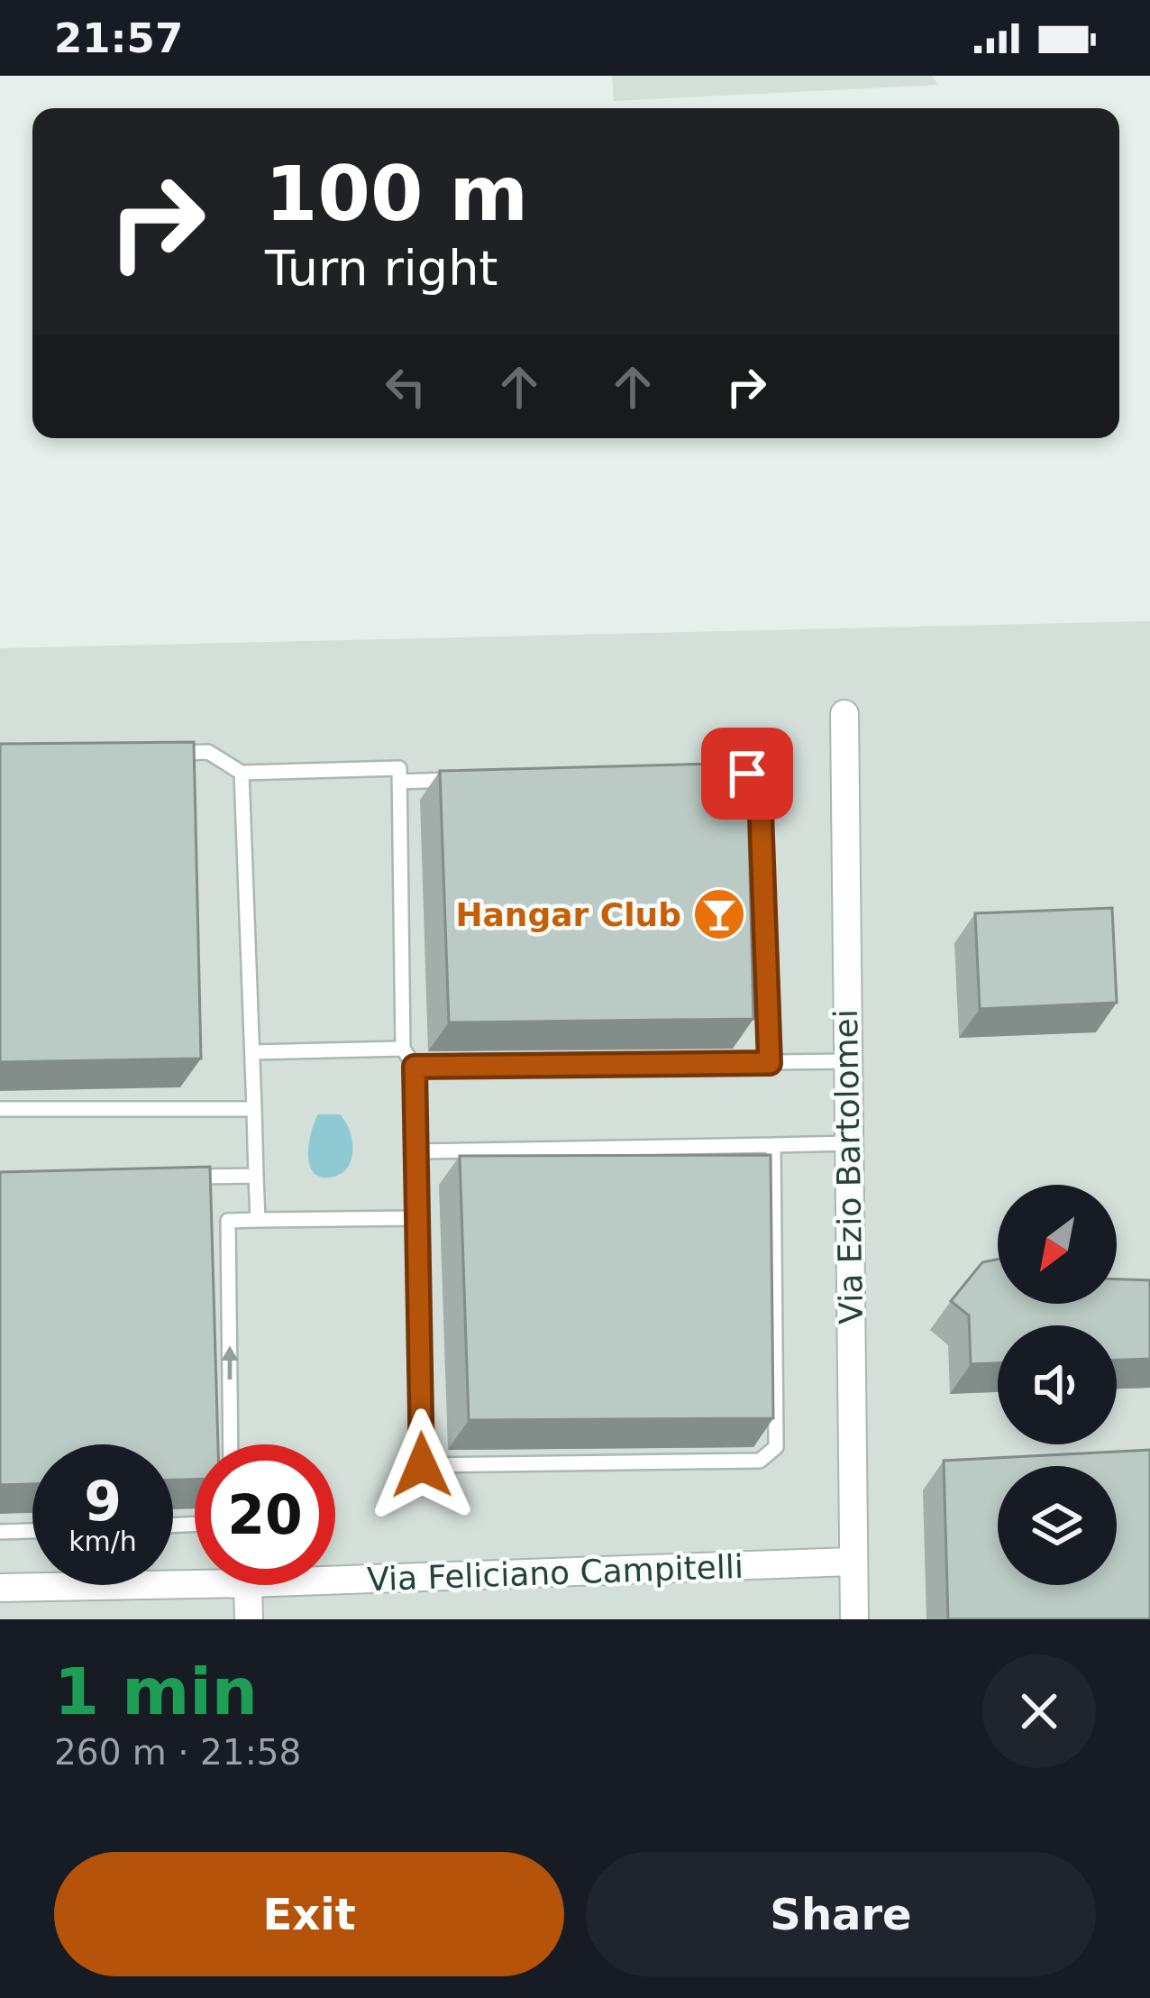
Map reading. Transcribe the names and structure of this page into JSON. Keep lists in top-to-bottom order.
{
  "streets": {
    "street": ["Via Ezio Bartolomei", "Via Feliciano Campitelli"]
  },
  "crossings": [
    ["Via Ezio Bartolomei", "Via Feliciano Campitelli"]
  ],
  "places": {
    "bar": ["Hangar Club"]
  },
  "north": "bottom left",
  "page": {
    "status": "21:57",
    "turn": ["100 m", "Turn right"],
    "speed": "9 km/h",
    "limit": "20",
    "heading": ["1 min", "260 m · 21:58"],
    "buttons": ["Exit", "Share"]
  }
}
